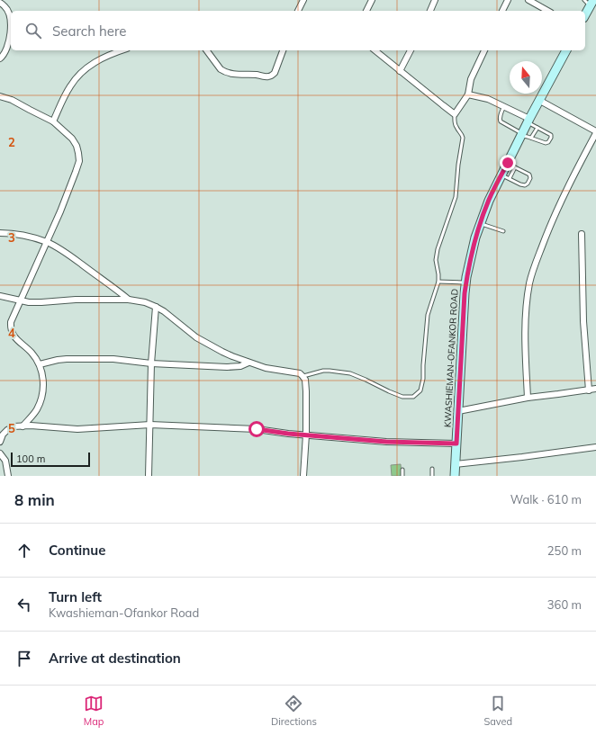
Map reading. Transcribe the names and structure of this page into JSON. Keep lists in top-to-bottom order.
{
  "streets": {
    "main road": ["KWASHIEMAN-OFANKOR ROAD"]
  },
  "scale_bar": "100 m",
  "north": "top",
  "page": {
    "search": "Search here",
    "scale": "100 m",
    "heading": ["8 min", "Walk · 610 m"],
    "list": [
      ["Continue", "250 m"],
      ["Turn left", "Kwashieman-Ofankor Road", "360 m"],
      "Arrive at destination"
    ],
    "nav": ["Map", "Directions", "Saved"]
  },
  "grid": {
    "rows": [
      "2",
      "3",
      "4",
      "5"
    ]
  }
}
